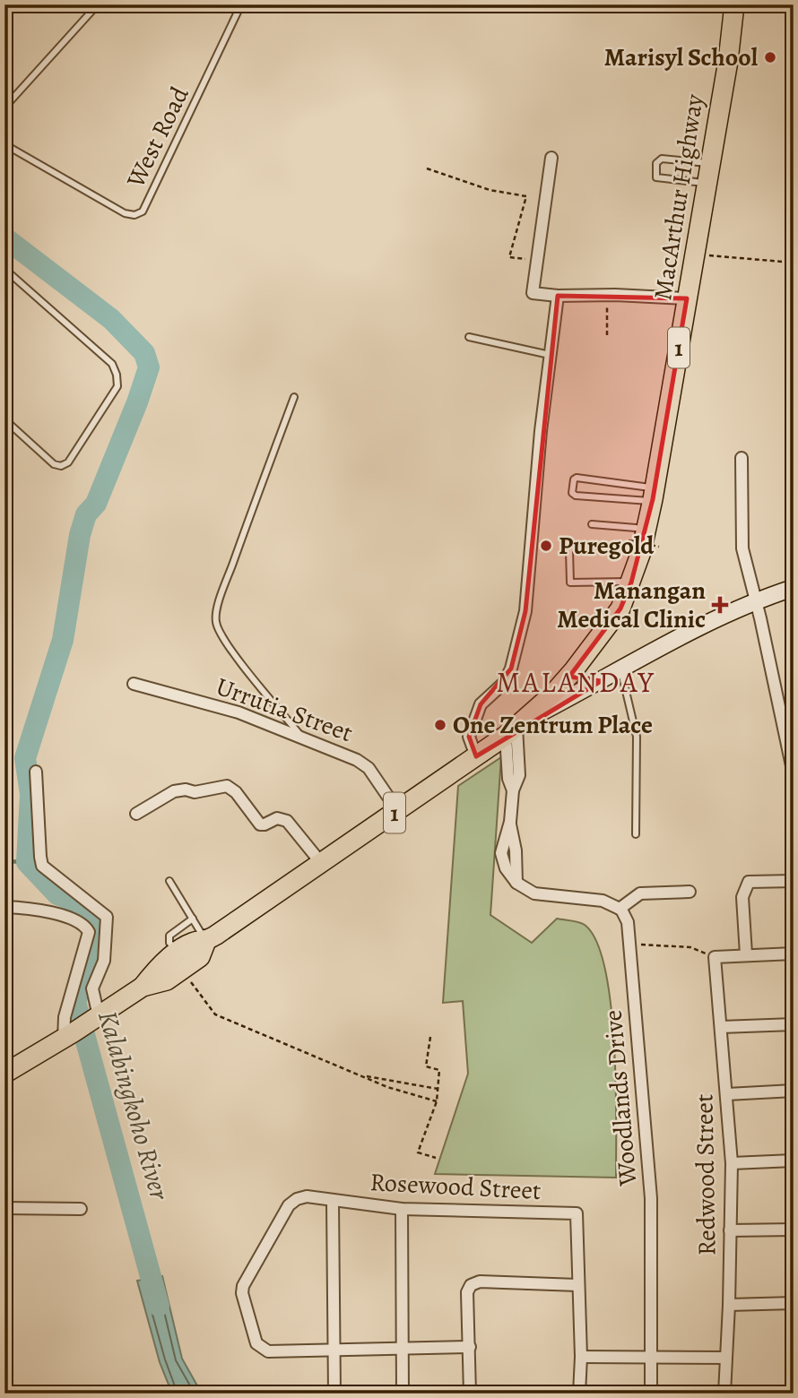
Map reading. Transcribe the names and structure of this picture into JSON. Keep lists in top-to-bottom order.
{
  "streets": {
    "highway": ["MacArthur Highway", "1"],
    "street": [
      "Urrutia Street",
      "Woodlands Drive",
      "Redwood Street",
      "Rosewood Street"
    ],
    "lane": ["West Road"]
  },
  "crossings": [
    ["MacArthur Highway", "Urrutia Street"]
  ],
  "districts": ["MALANDAY"],
  "water": ["Kalabingkoho River"],
  "places": {
    "other": ["Marisyl School", "Puregold", "One Zentrum Place"],
    "health": ["Manangan Medical Clinic"]
  }
}
